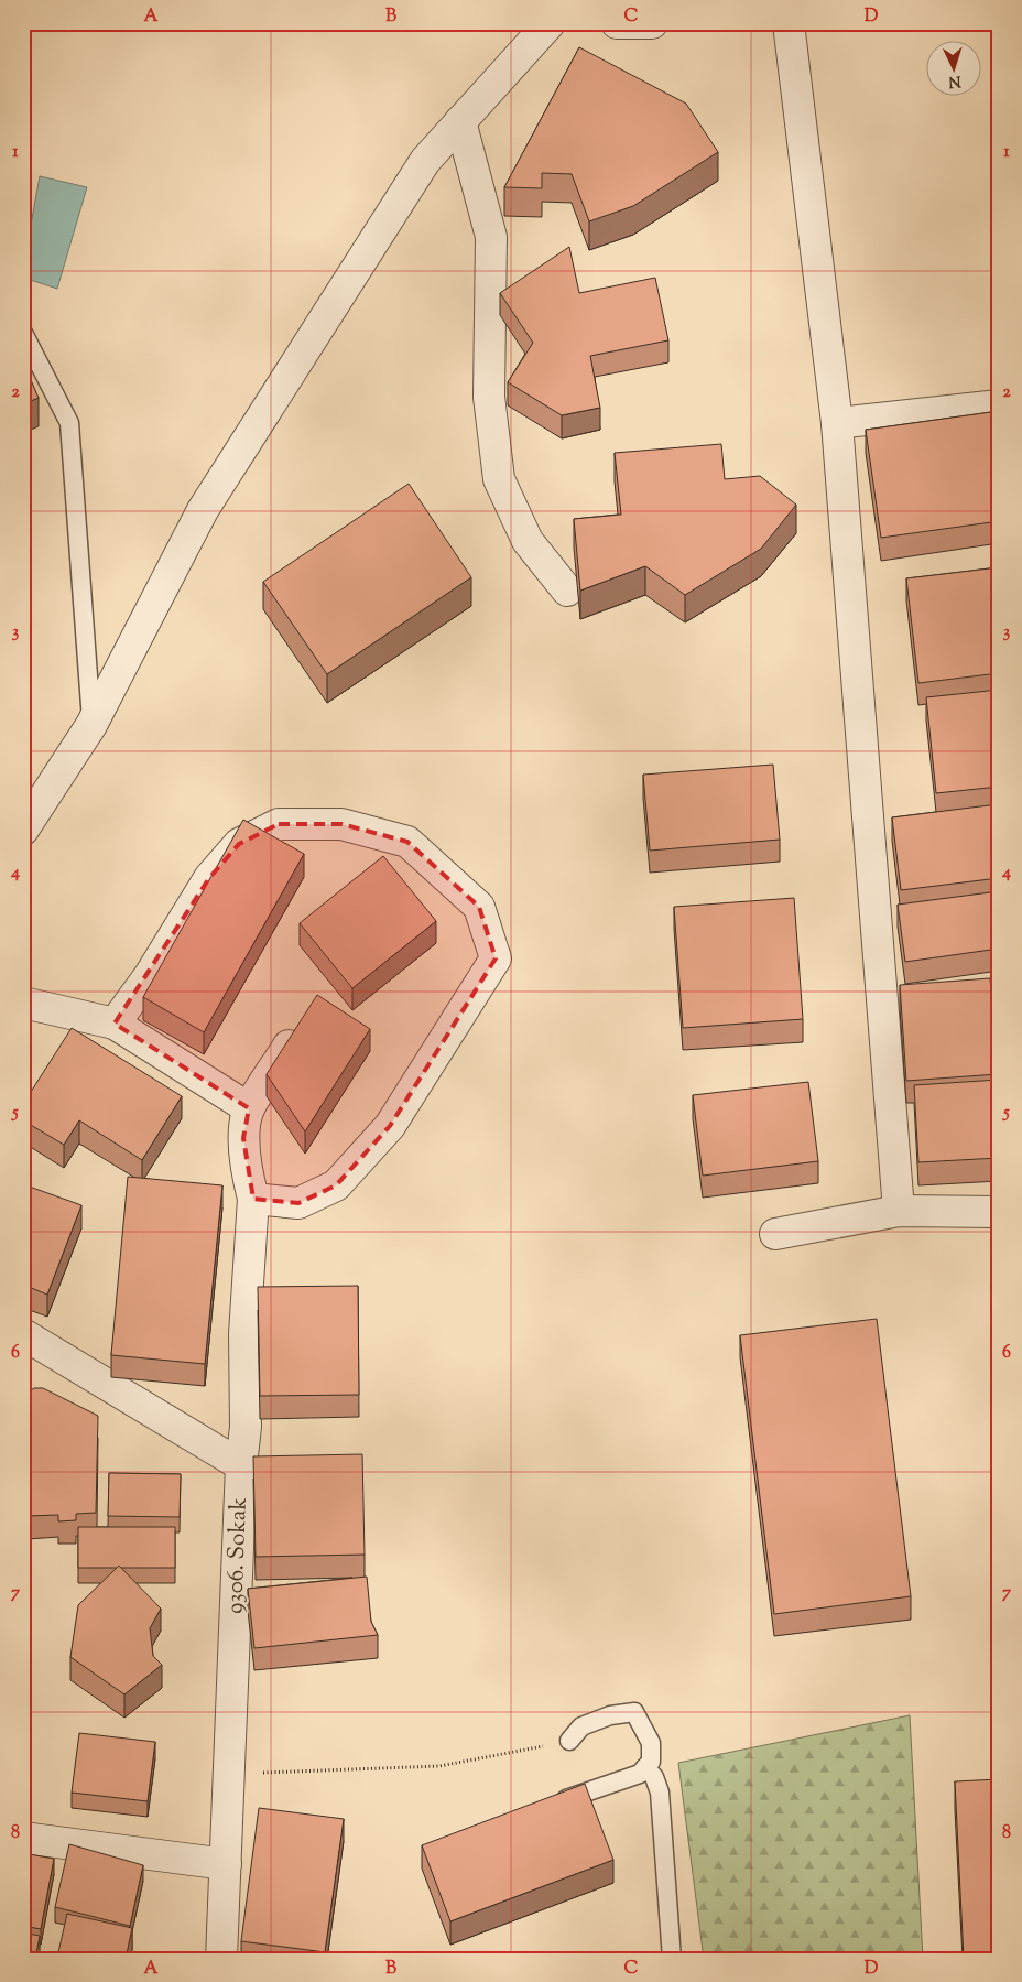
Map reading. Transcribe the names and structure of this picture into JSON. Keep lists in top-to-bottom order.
{
  "streets": {
    "street": ["9306. Sokak"]
  },
  "north": "bottom",
  "grid": {
    "columns": [
      "A",
      "B",
      "C",
      "D"
    ],
    "rows": [
      "1",
      "2",
      "3",
      "4",
      "5",
      "6",
      "7",
      "8"
    ]
  }
}
